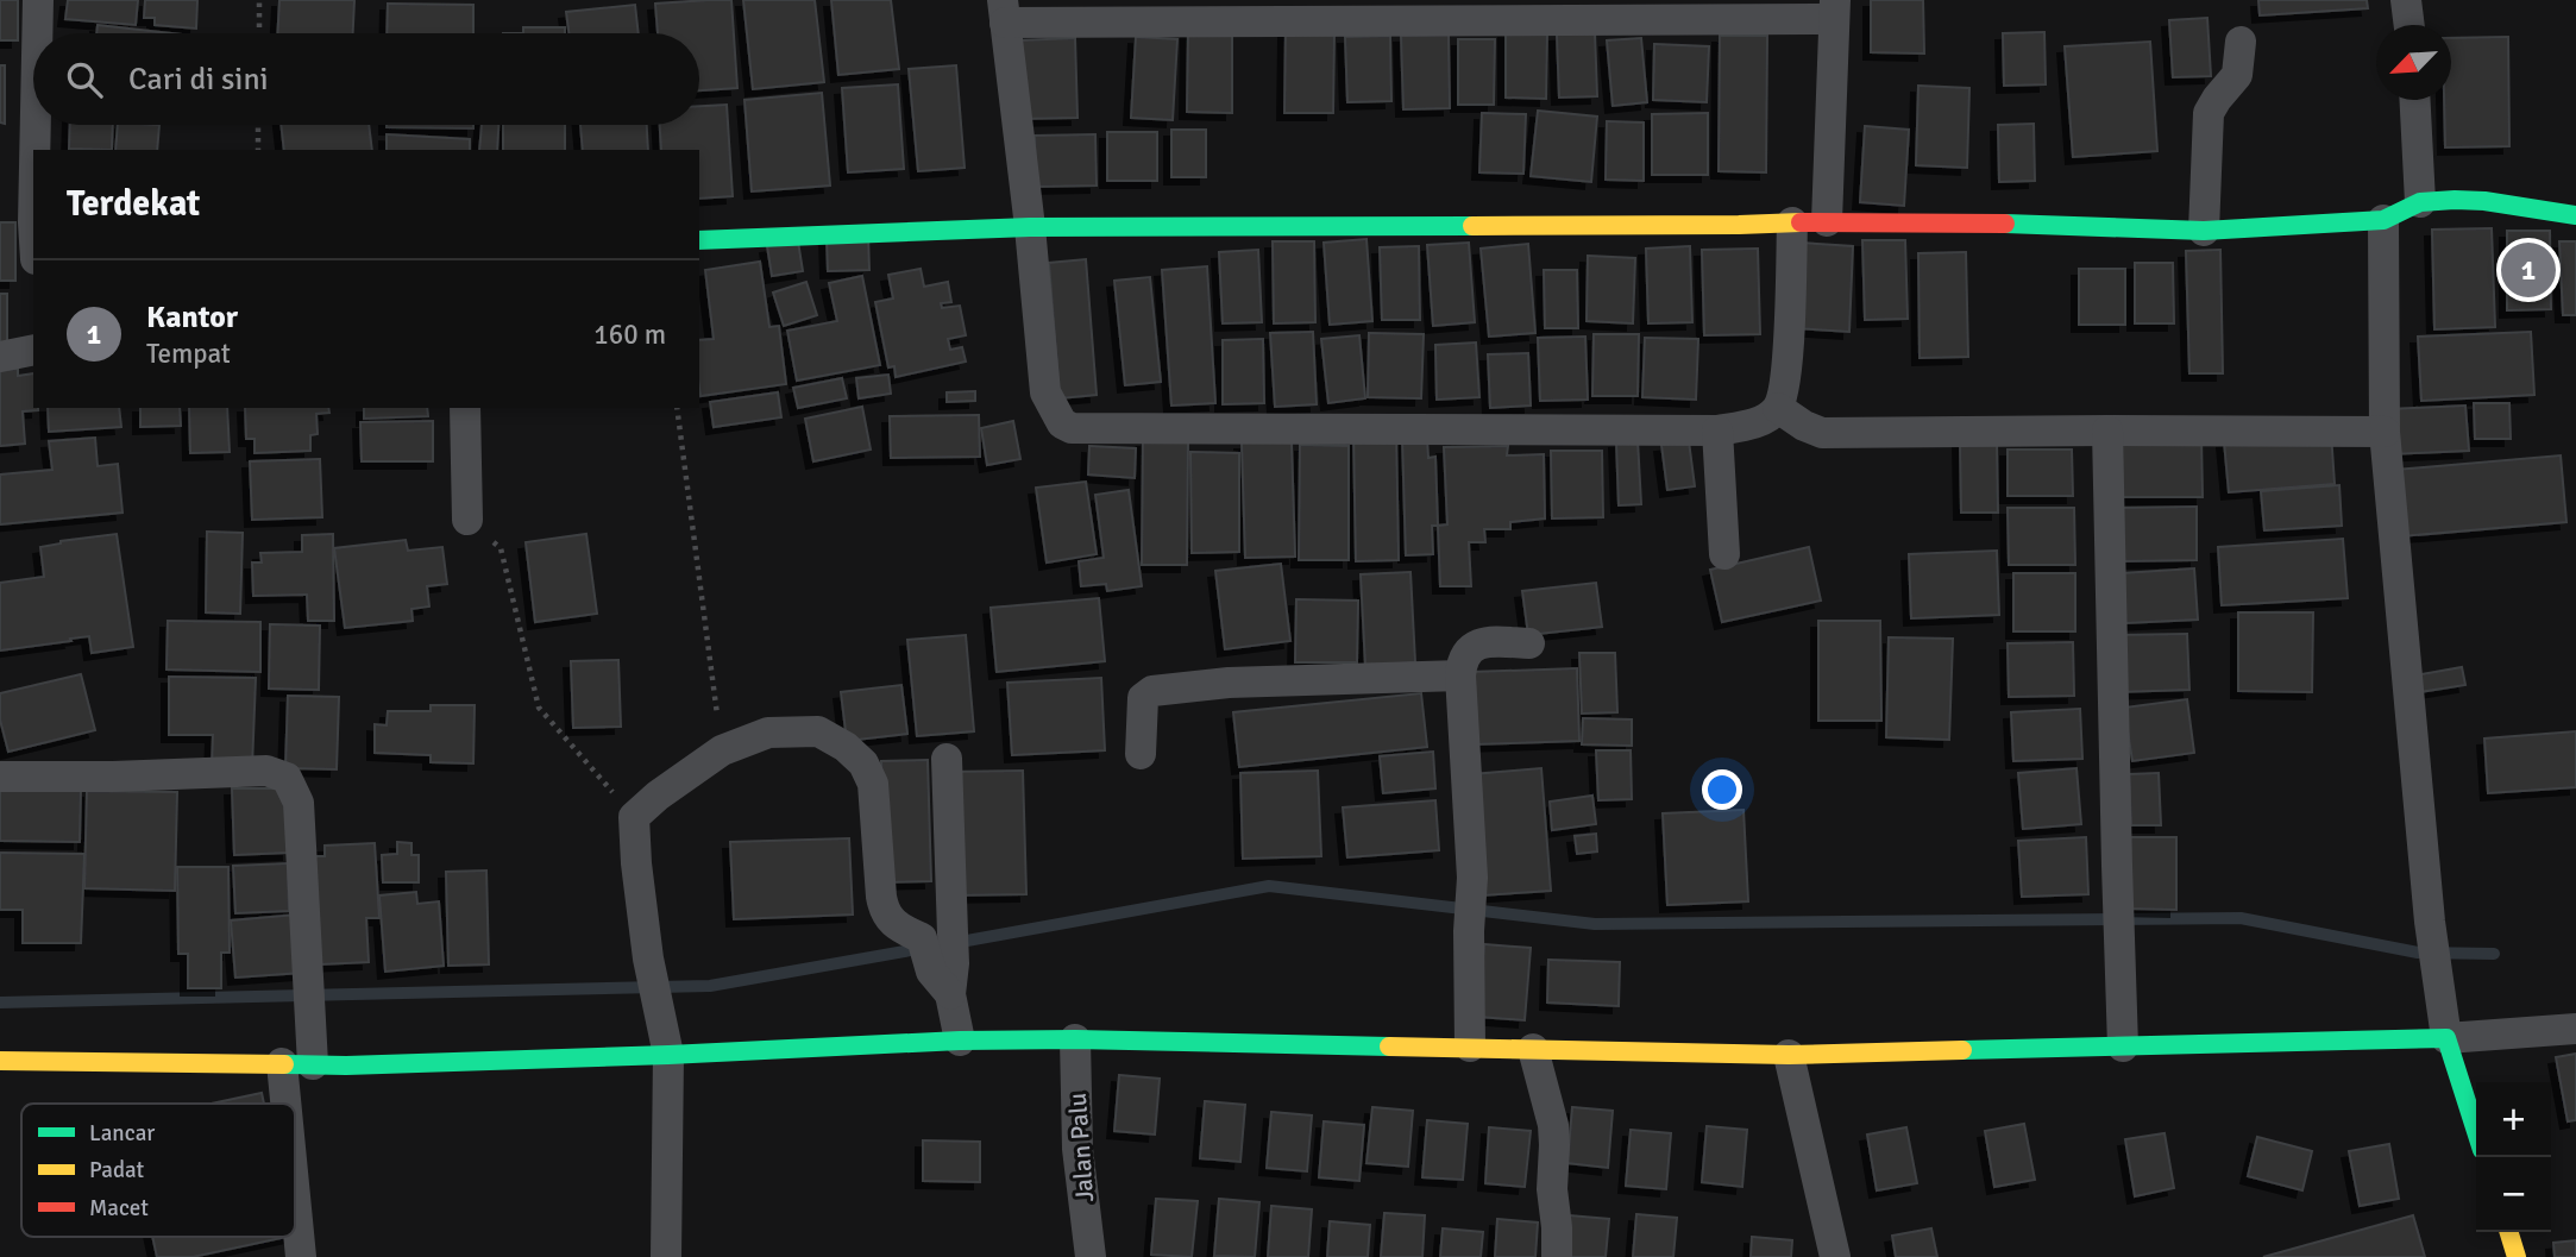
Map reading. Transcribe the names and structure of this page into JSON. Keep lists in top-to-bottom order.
{
  "streets": {
    "street": ["Jalan Palu"]
  },
  "legend": ["Lancar", "Padat", "Macet"],
  "north": "bottom left",
  "page": {
    "search": "Cari di sini",
    "heading": "Terdekat",
    "pins": "1",
    "list": [
      {
        "mark": "1",
        "name": "Kantor",
        "note": "Tempat",
        "value": "160 m"
      }
    ],
    "map_buttons": ["+", "−"]
  }
}
